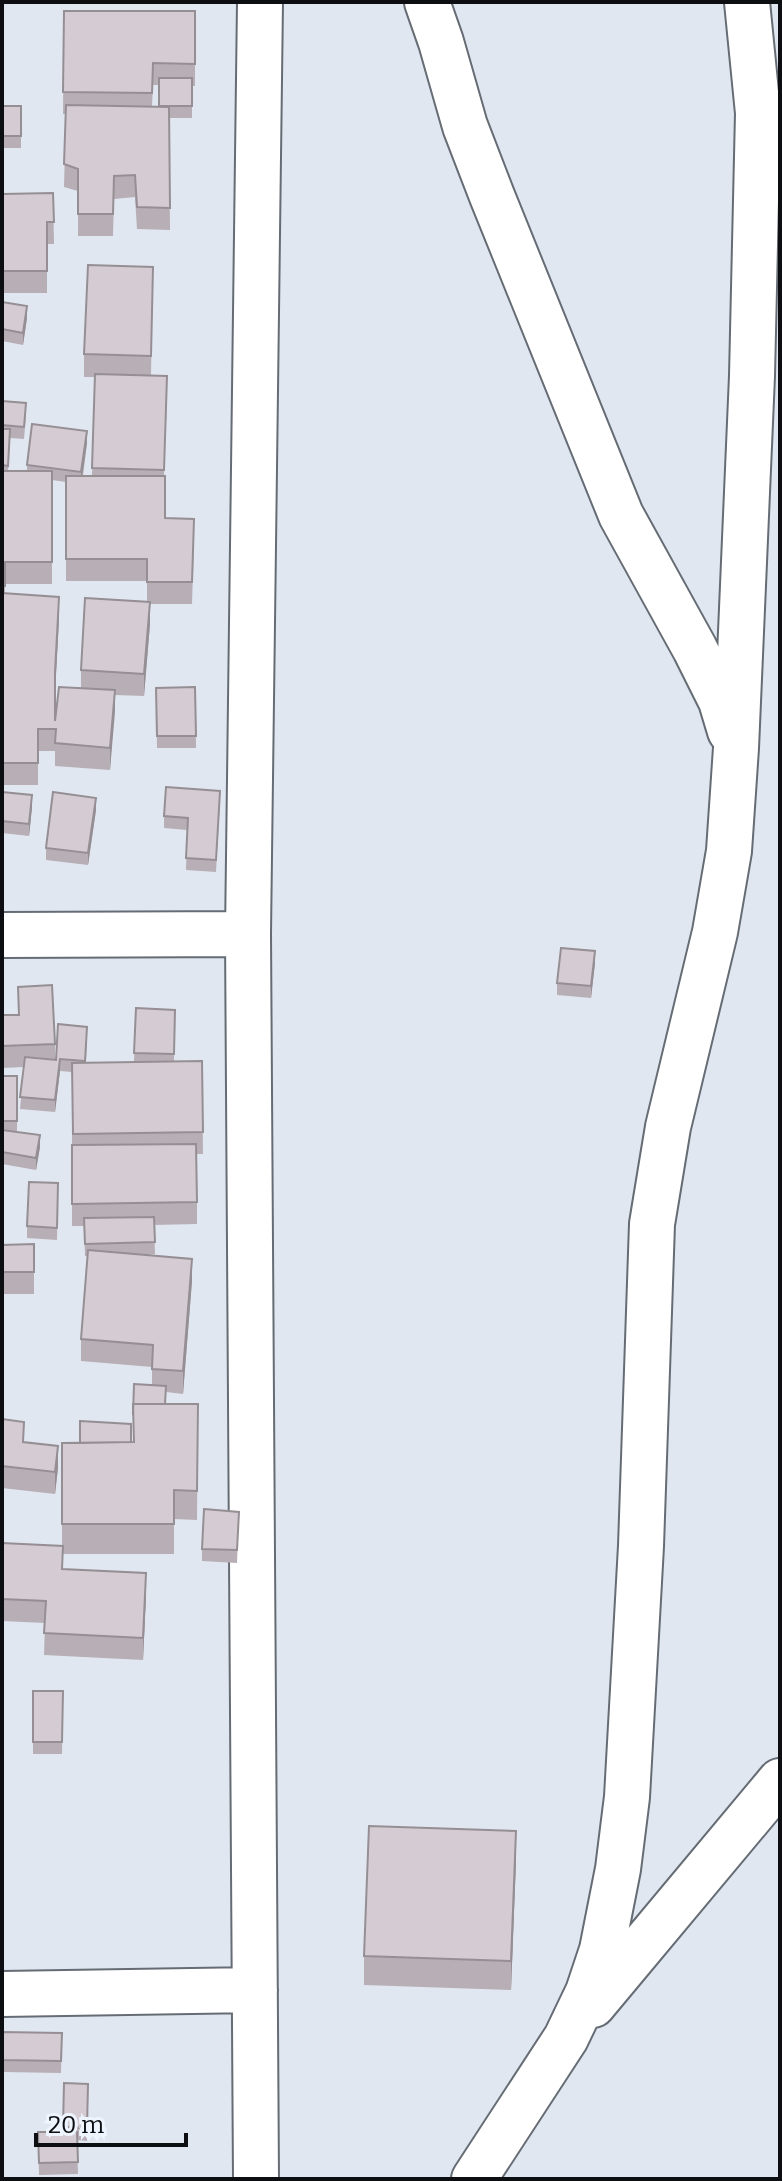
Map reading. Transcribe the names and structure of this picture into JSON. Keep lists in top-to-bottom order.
{
  "scale_bar": "20 m"
}
